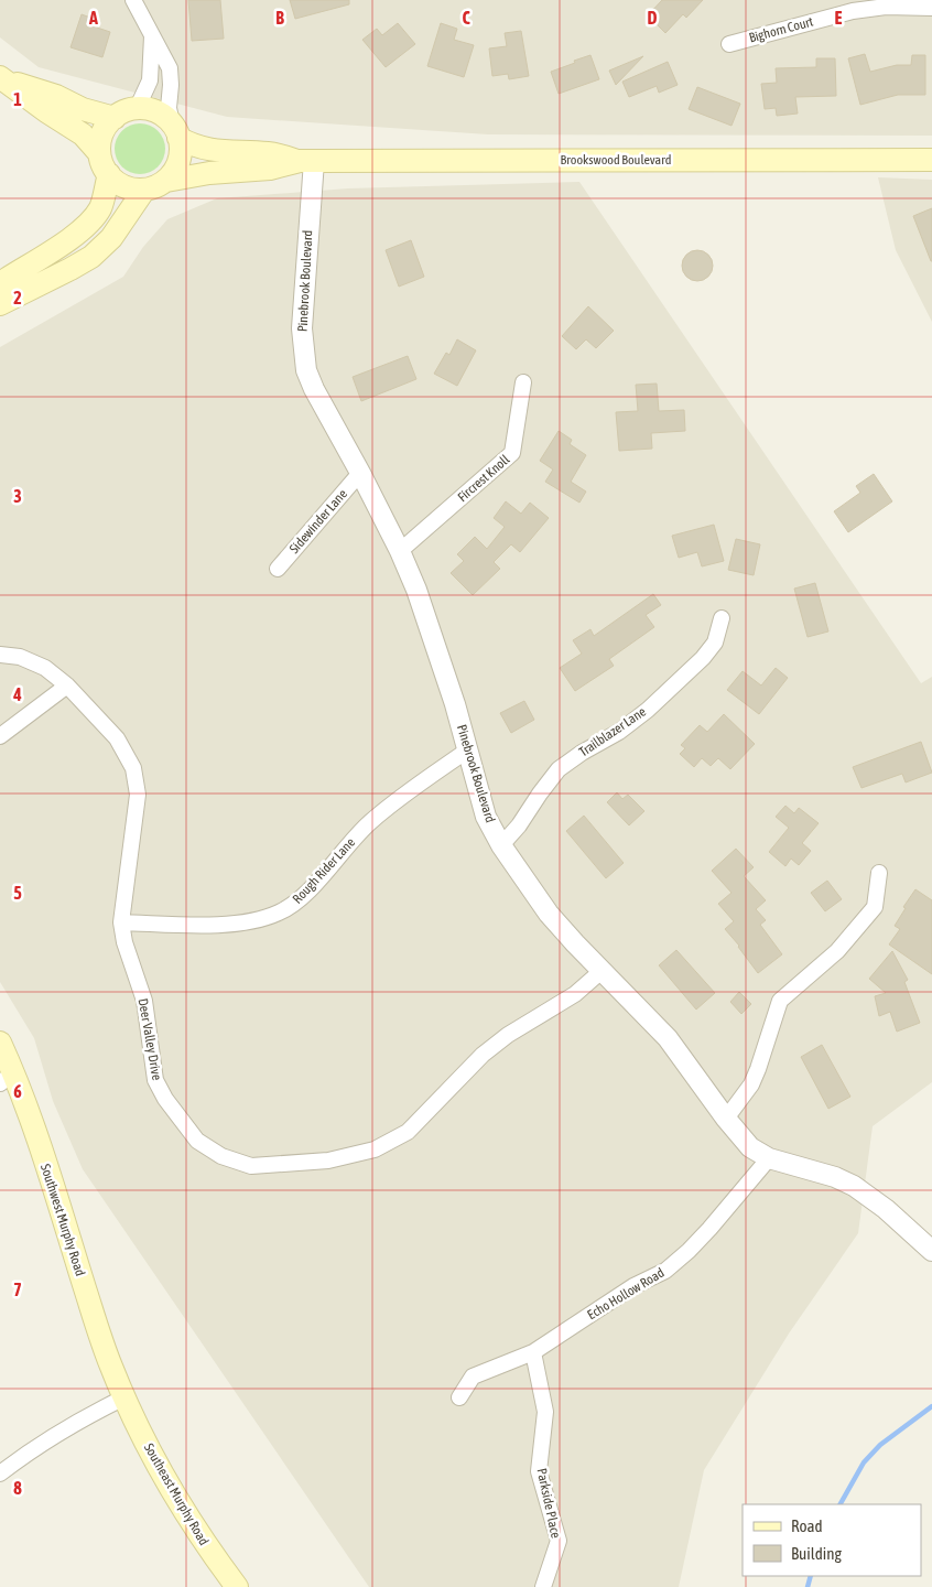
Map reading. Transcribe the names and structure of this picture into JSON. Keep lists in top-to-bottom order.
{
  "streets": {
    "main road": ["Brookswood Boulevard", "Southwest Murphy Road", "Southeast Murphy Road"],
    "street": [
      "Bighorn Court",
      "Pinebrook Boulevard",
      "Fircrest Knoll",
      "Sidewinder Lane",
      "Trailblazer Lane",
      "Rough Rider Lane",
      "Deer Valley Drive",
      "Echo Hollow Road",
      "Parkside Place"
    ]
  },
  "crossings": [
    ["Brookswood Boulevard", "Pinebrook Boulevard"],
    ["Pinebrook Boulevard", "Fircrest Knoll"],
    ["Pinebrook Boulevard", "Sidewinder Lane"],
    ["Pinebrook Boulevard", "Trailblazer Lane"],
    ["Pinebrook Boulevard", "Rough Rider Lane"],
    ["Pinebrook Boulevard", "Deer Valley Drive"],
    ["Pinebrook Boulevard", "Echo Hollow Road"],
    ["Rough Rider Lane", "Deer Valley Drive"],
    ["Southwest Murphy Road", "Southeast Murphy Road"],
    ["Echo Hollow Road", "Parkside Place"]
  ],
  "legend": ["Road", "Building"],
  "grid": {
    "columns": [
      "A",
      "B",
      "C",
      "D",
      "E"
    ],
    "rows": [
      "1",
      "2",
      "3",
      "4",
      "5",
      "6",
      "7",
      "8"
    ]
  }
}
